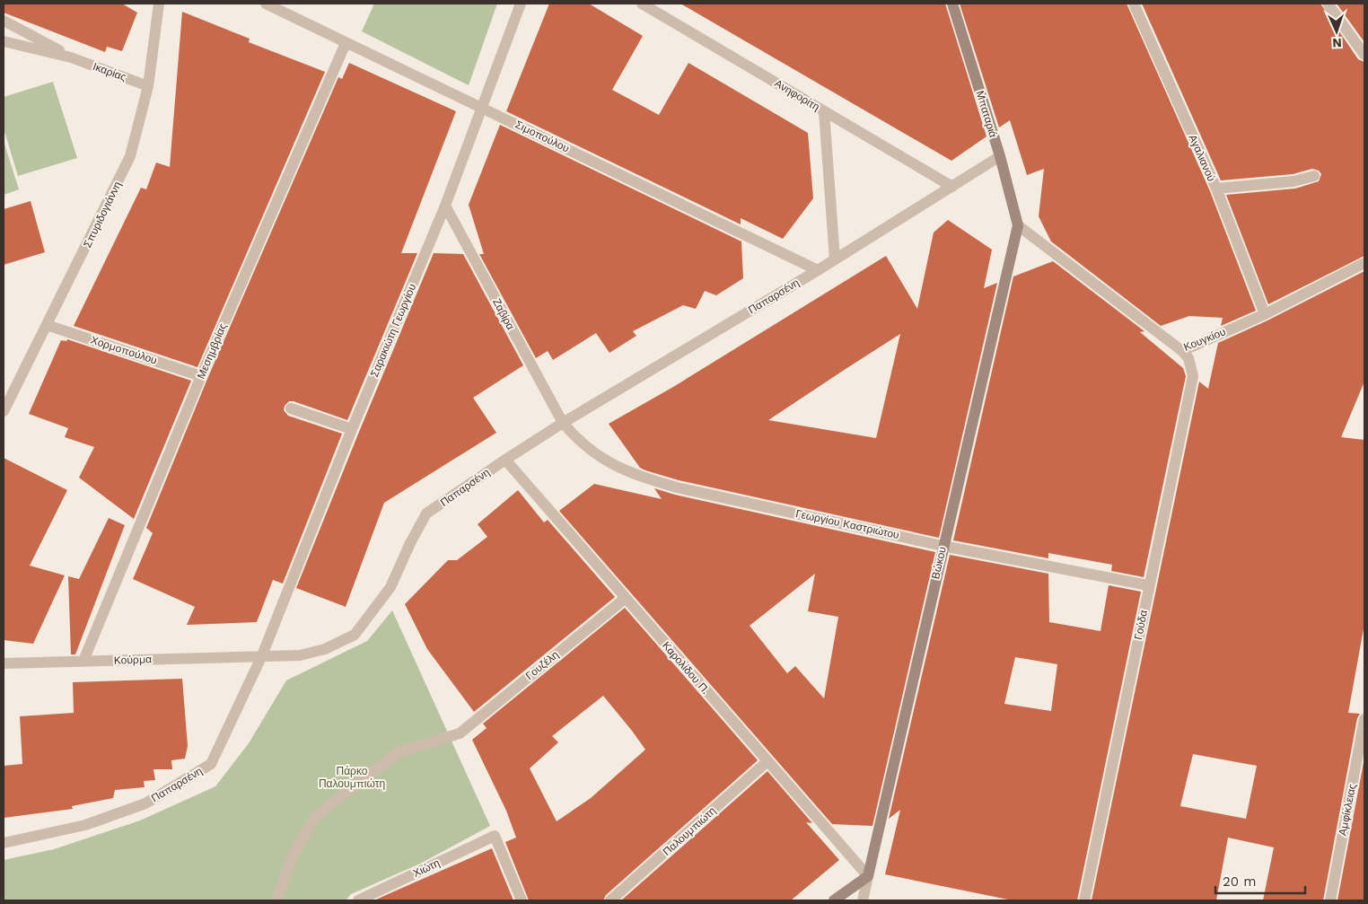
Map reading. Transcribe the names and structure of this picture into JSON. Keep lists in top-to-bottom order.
{
  "streets": {
    "street": [
      "Ικαρίας",
      "Ανηφορίτη",
      "Μπαταριά",
      "Σιμοπούλου",
      "Αγαλιανού",
      "Σπυριδογιάννη",
      "Παπαρσένη",
      "Ζαβίρα",
      "Σαρακιώτη Γεωργίου",
      "Κουγκίου",
      "Χορμοπούλου",
      "Μεσημβρίας",
      "Γεωργίου Καστριώτου",
      "Βώκου",
      "Γούδα",
      "Κούρμα",
      "Γουζέλη",
      "Καρολίδου Π.",
      "Αμφίκλειας",
      "Παλουμπιώτη",
      "Χιώτη"
    ]
  },
  "crossings": [
    ["Ικαρίας", "Σπυριδογιάννη"],
    ["Ανηφορίτη", "Παπαρσένη"],
    ["Μπαταριά", "Παπαρσένη"],
    ["Μπαταριά", "Κουγκίου"],
    ["Μπαταριά", "Βώκου"],
    ["Σιμοπούλου", "Παπαρσένη"],
    ["Σιμοπούλου", "Σαρακιώτη Γεωργίου"],
    ["Σιμοπούλου", "Μεσημβρίας"],
    ["Αγαλιανού", "Κουγκίου"],
    ["Σπυριδογιάννη", "Χορμοπούλου"],
    ["Παπαρσένη", "Ζαβίρα"],
    ["Παπαρσένη", "Σαρακιώτη Γεωργίου"],
    ["Παπαρσένη", "Γεωργίου Καστριώτου"],
    ["Παπαρσένη", "Κούρμα"],
    ["Παπαρσένη", "Καρολίδου Π."],
    ["Ζαβίρα", "Σαρακιώτη Γεωργίου"],
    ["Ζαβίρα", "Γεωργίου Καστριώτου"],
    ["Σαρακιώτη Γεωργίου", "Κούρμα"],
    ["Κουγκίου", "Βώκου"],
    ["Κουγκίου", "Γούδα"],
    ["Χορμοπούλου", "Μεσημβρίας"],
    ["Μεσημβρίας", "Κούρμα"],
    ["Γεωργίου Καστριώτου", "Βώκου"],
    ["Γεωργίου Καστριώτου", "Γούδα"],
    ["Βώκου", "Καρολίδου Π."],
    ["Γουζέλη", "Καρολίδου Π."],
    ["Καρολίδου Π.", "Παλουμπιώτη"]
  ],
  "parks": ["Πάρκο Παλουμπιώτη"],
  "scale_bar": "20 m",
  "north": "bottom"
}
